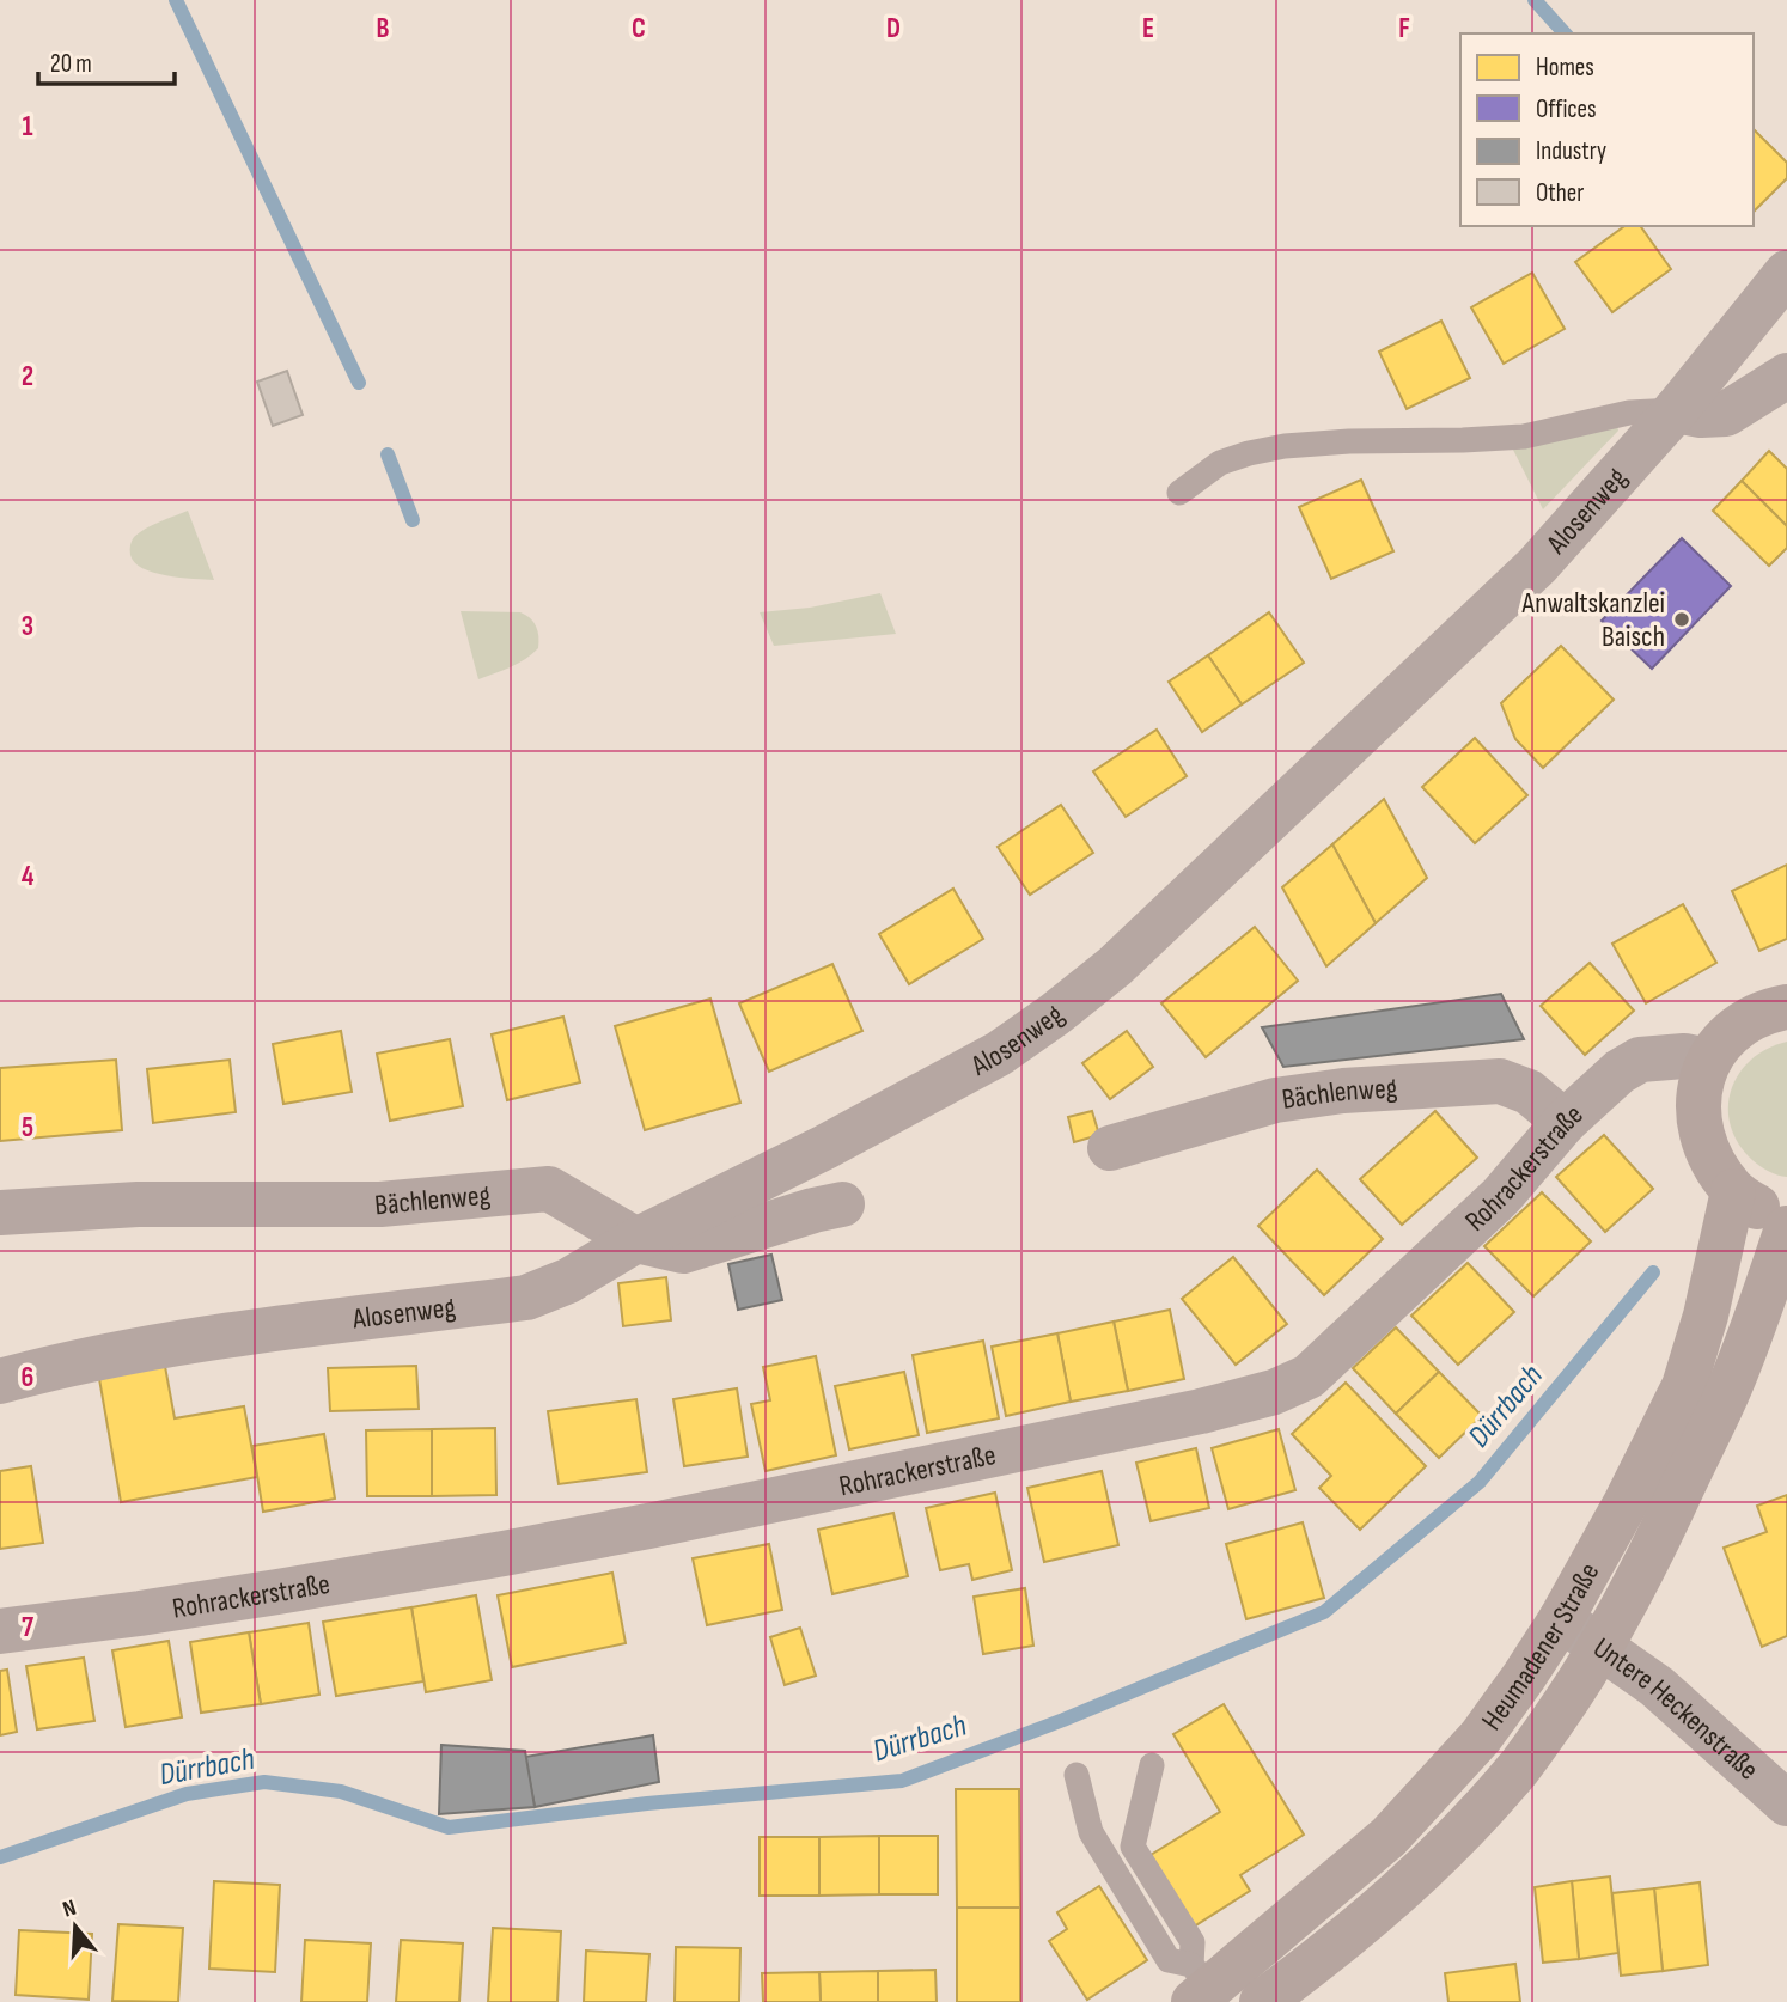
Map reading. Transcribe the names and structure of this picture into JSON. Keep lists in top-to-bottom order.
{
  "streets": {
    "main road": ["Heumadener Straße"],
    "street": [
      "Alosenweg",
      "Bächlenweg",
      "Rohrackerstraße",
      "Untere Heckenstraße"
    ]
  },
  "crossings": [
    ["Alosenweg", "Bächlenweg"],
    ["Bächlenweg", "Rohrackerstraße"],
    ["Heumadener Straße", "Untere Heckenstraße"]
  ],
  "water": ["Dürrbach"],
  "places": ["Anwaltskanzlei Baisch"],
  "legend": [
    "Homes",
    "Offices",
    "Industry",
    "Other"
  ],
  "scale_bar": "20 m",
  "north": "top",
  "grid": {
    "columns": [
      "B",
      "C",
      "D",
      "E",
      "F"
    ],
    "rows": [
      "1",
      "2",
      "3",
      "4",
      "5",
      "6",
      "7"
    ]
  }
}
